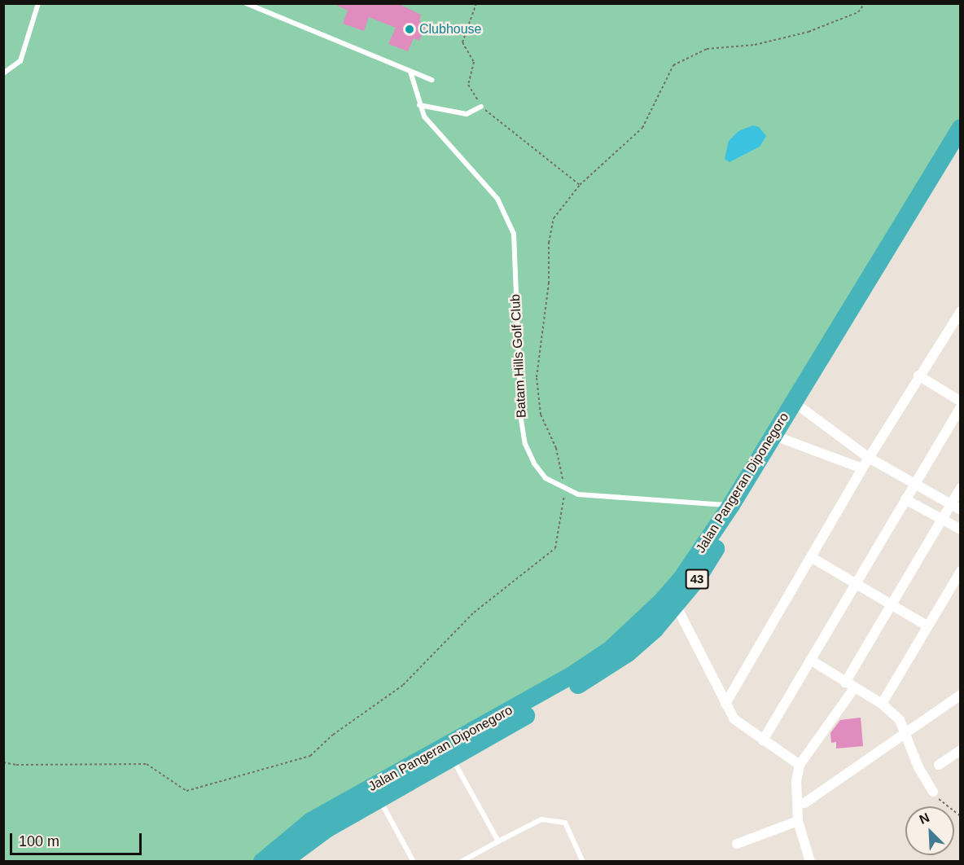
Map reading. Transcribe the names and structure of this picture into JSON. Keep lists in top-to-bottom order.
{
  "streets": {
    "highway": ["Jalan Pangeran Diponegoro", "43"],
    "lane": ["Batam Hills Golf Club"]
  },
  "crossings": [
    ["Batam Hills Golf Club", "Jalan Pangeran Diponegoro"]
  ],
  "places": ["Clubhouse"],
  "scale_bar": "100 m",
  "north": "top left"
}
